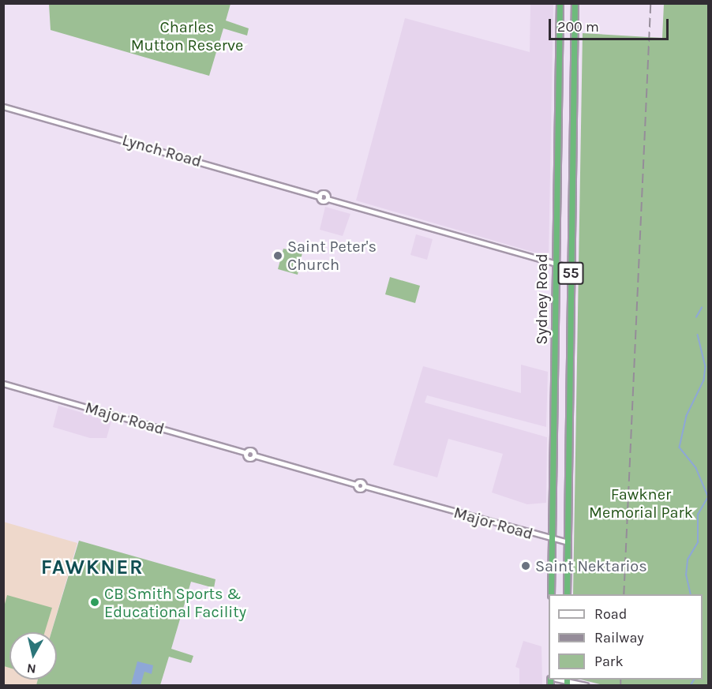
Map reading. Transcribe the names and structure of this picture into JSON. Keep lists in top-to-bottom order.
{
  "streets": {
    "highway": ["55", "Sydney Road"],
    "street": ["Lynch Road", "Major Road"]
  },
  "crossings": [
    ["Lynch Road", "Sydney Road"],
    ["Sydney Road", "Major Road"]
  ],
  "districts": ["FAWKNER"],
  "parks": ["Charles Mutton Reserve", "Fawkner Memorial Park"],
  "places": ["Saint Peter's Church", "Saint Nektarios", "CB Smith Sports & Educational Facility"],
  "legend": ["Road", "Railway", "Park"],
  "scale_bar": "200 m",
  "north": "bottom"
}
